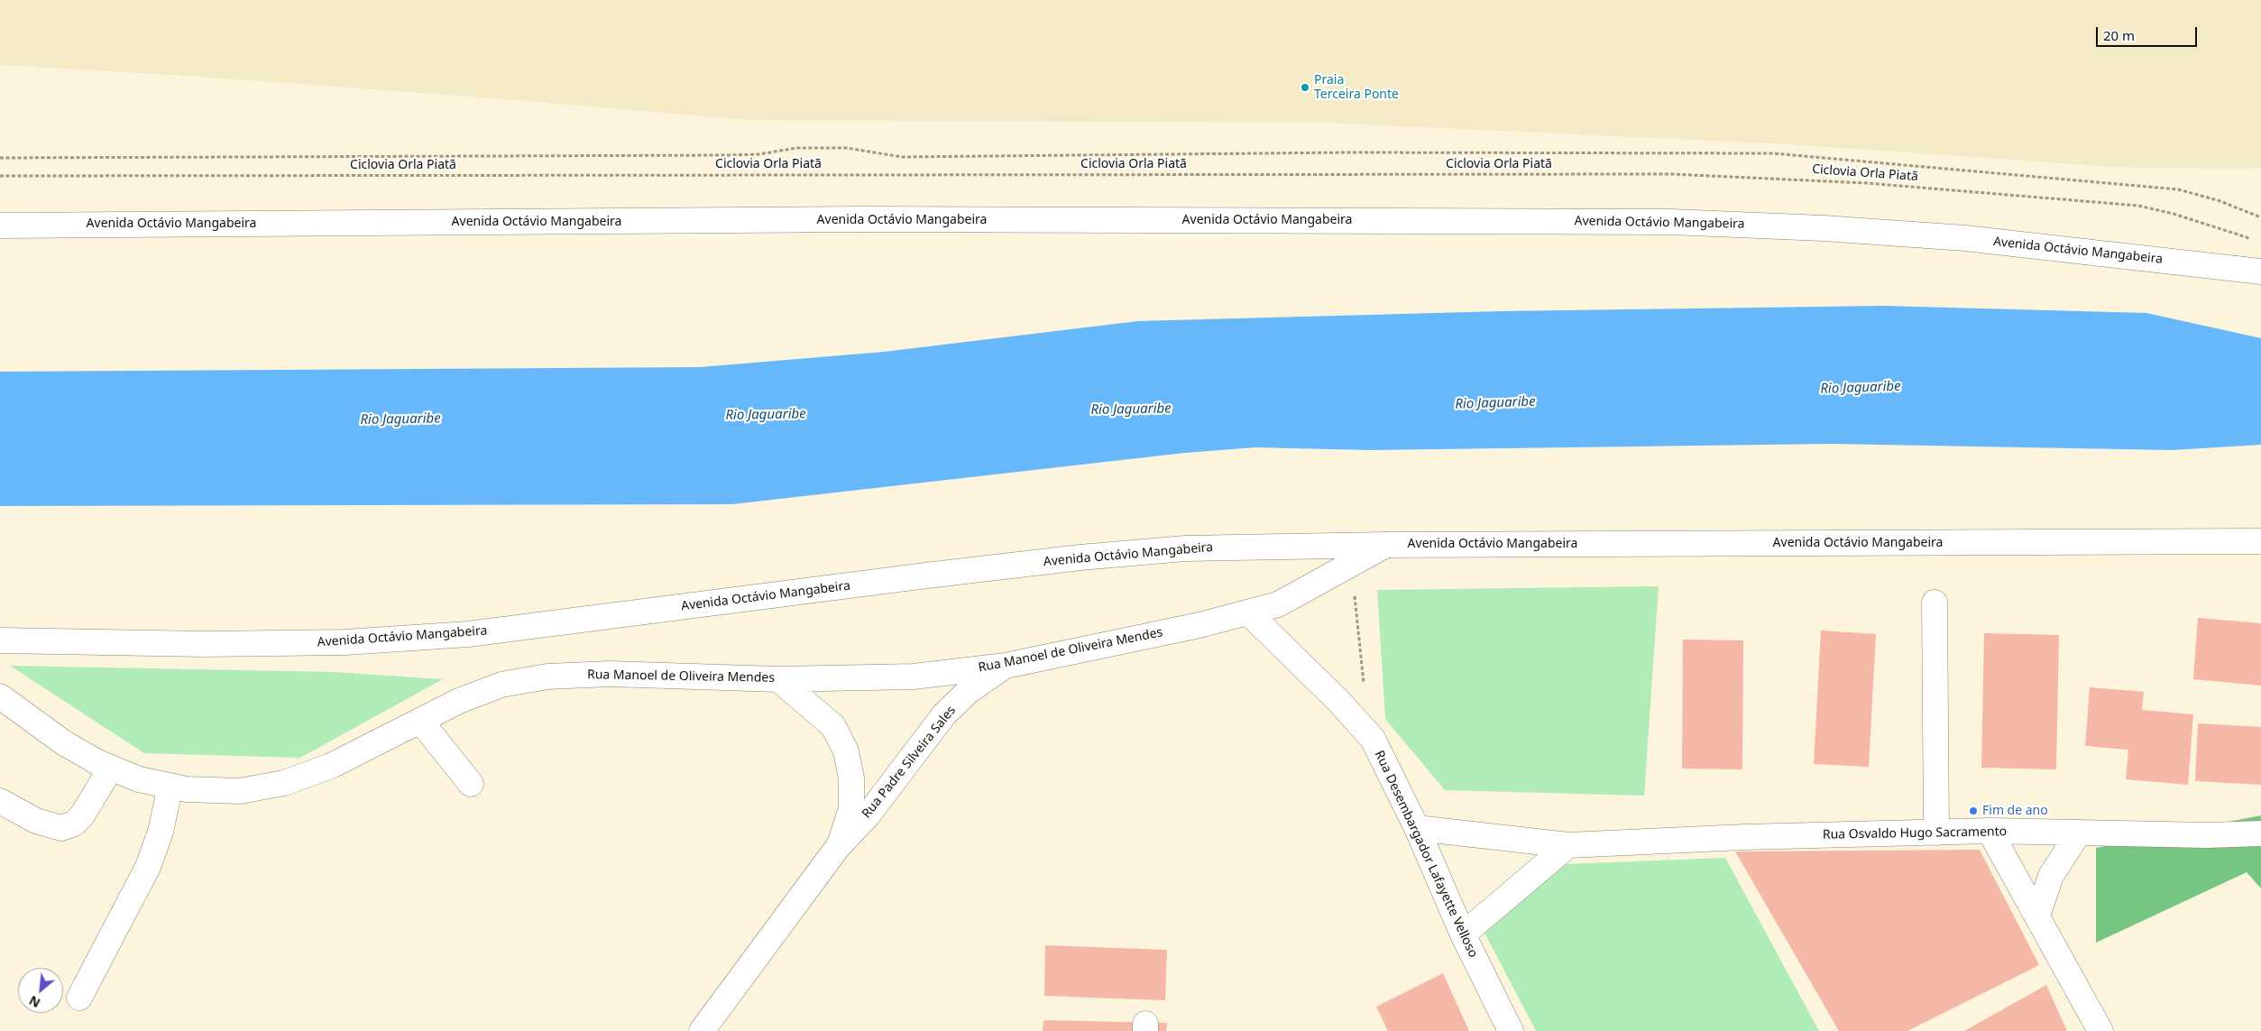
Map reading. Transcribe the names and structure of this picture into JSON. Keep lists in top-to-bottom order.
{
  "streets": {
    "main road": [
      "Avenida Octávio Mangabeira",
      "Rua Manoel de Oliveira Mendes",
      "Rua Padre Silveira Sales",
      "Rua Osvaldo Hugo Sacramento",
      "Rua Desembargador Lafayette Velloso"
    ],
    "path": ["Ciclovia Orla Piatã"]
  },
  "crossings": [
    ["Avenida Octávio Mangabeira", "Rua Manoel de Oliveira Mendes"],
    ["Rua Manoel de Oliveira Mendes", "Rua Padre Silveira Sales"],
    ["Rua Manoel de Oliveira Mendes", "Rua Desembargador Lafayette Velloso"],
    ["Rua Osvaldo Hugo Sacramento", "Rua Desembargador Lafayette Velloso"]
  ],
  "water": ["Rio Jaguaribe"],
  "places": ["Praia Terceira Ponte", "Fim de ano"],
  "scale_bar": "20 m",
  "north": "bottom left"
}
